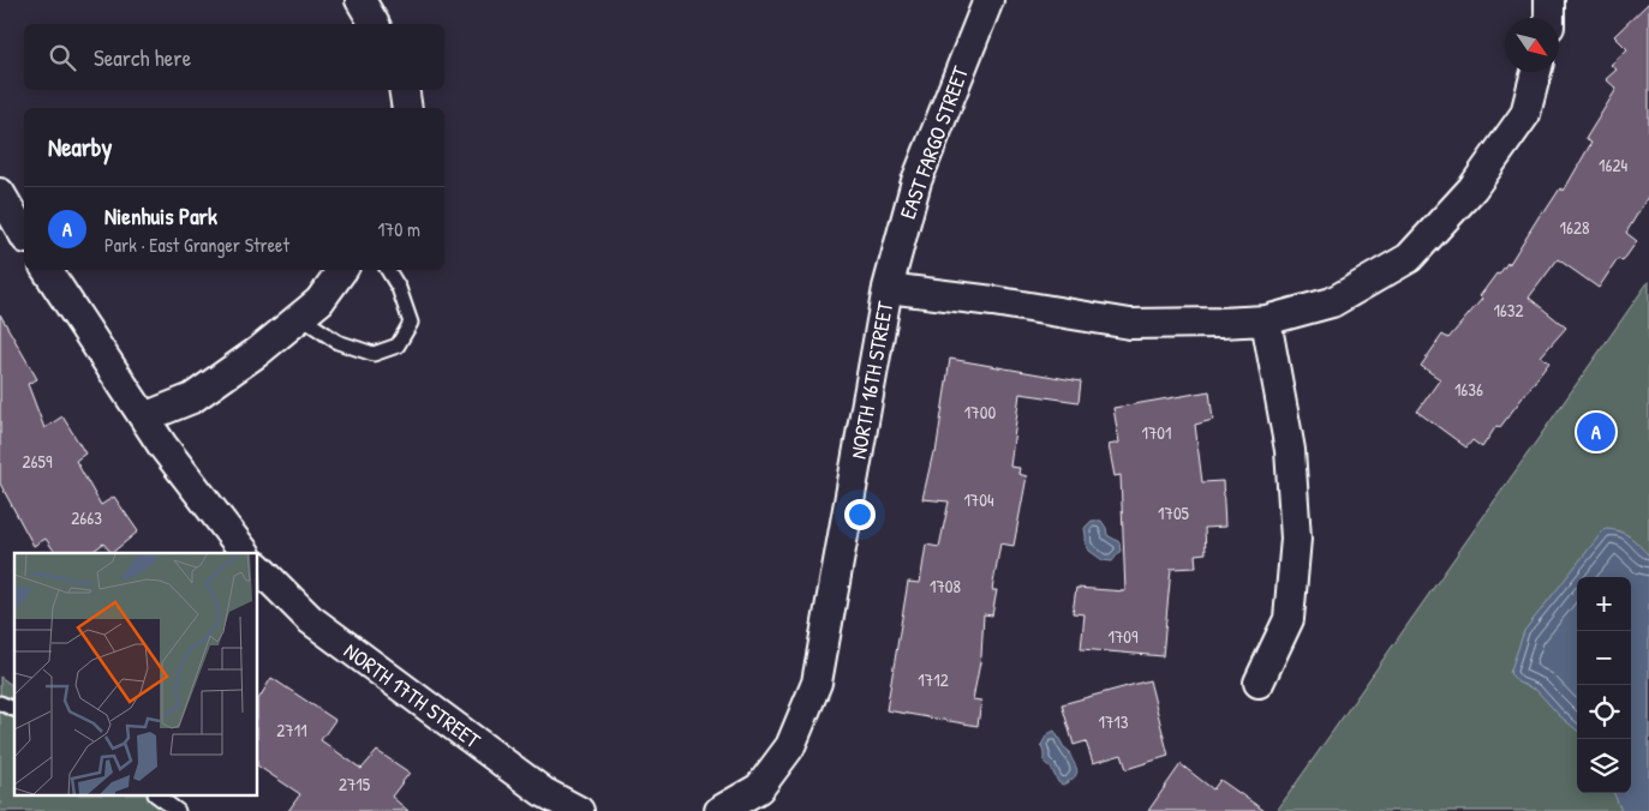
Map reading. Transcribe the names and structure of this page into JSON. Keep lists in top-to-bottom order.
{
  "streets": {
    "street": ["EAST FARGO STREET", "NORTH 16TH STREET", "NORTH 17TH STREET"]
  },
  "crossings": [
    ["EAST FARGO STREET", "NORTH 16TH STREET"]
  ],
  "house_numbers": [
    "1624",
    "1628",
    "1632",
    "1636",
    "1700",
    "1701",
    "2659",
    "1704",
    "1705",
    "2663",
    "1708",
    "1709",
    "1712",
    "1713",
    "2711",
    "2715"
  ],
  "north": "bottom right",
  "page": {
    "search": "Search here",
    "heading": "Nearby",
    "list": [
      {
        "mark": "A",
        "name": "Nienhuis Park",
        "note": "Park · East Granger Street",
        "value": "170 m"
      }
    ],
    "pins": "A",
    "map_buttons": ["+", "−"]
  }
}
